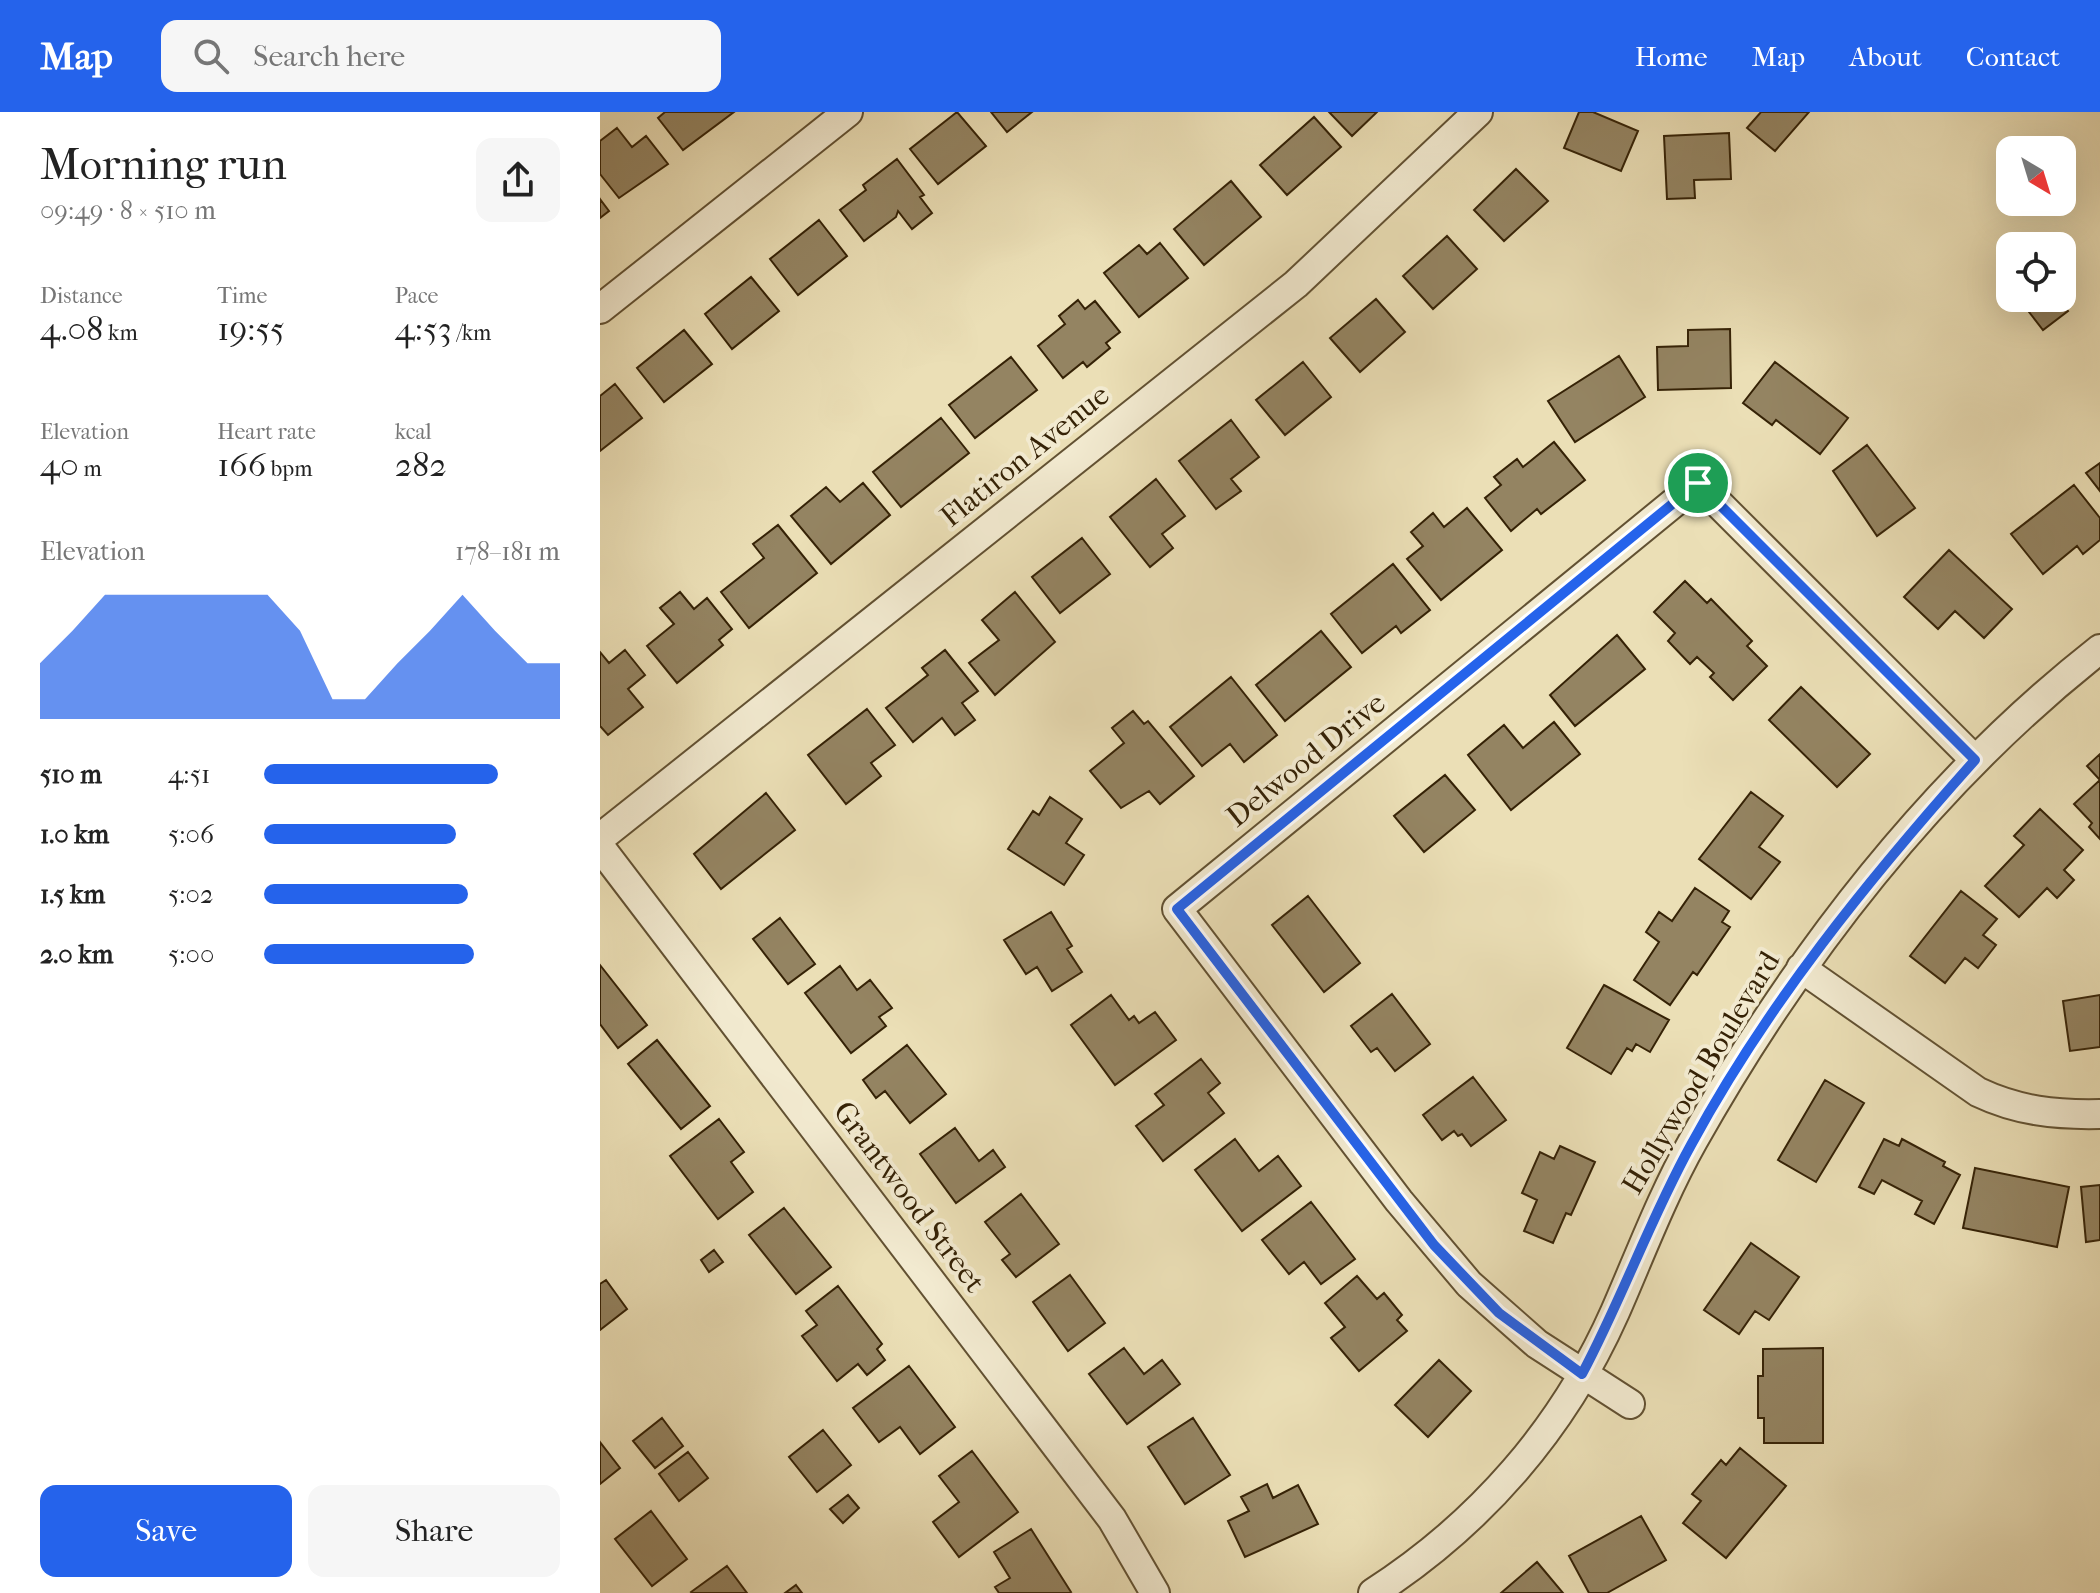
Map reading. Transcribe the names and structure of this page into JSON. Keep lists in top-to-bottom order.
{
  "streets": {
    "street": [
      "Flatiron Avenue",
      "Delwood Drive",
      "Hollywood Boulevard",
      "Grantwood Street"
    ]
  },
  "crossings": [
    ["Delwood Drive", "Hollywood Boulevard"]
  ],
  "north": "bottom right",
  "page": {
    "header": "Map",
    "search": "Search here",
    "nav": [
      "Home",
      "Map",
      "About",
      "Contact"
    ],
    "heading": ["Morning run", "09:49 · 8 × 510 m"],
    "stats": [
      ["Distance", "4.08 km"],
      ["Time", "19:55"],
      ["Pace", "4:53 /km"],
      ["Elevation", "40 m"],
      ["Heart rate", "166 bpm"],
      ["kcal", "282"]
    ],
    "chart": ["Elevation", "178–181 m"],
    "list": [
      {
        "name": "510 m",
        "note": "4:51"
      },
      {
        "name": "1.0 km",
        "note": "5:06"
      },
      {
        "name": "1.5 km",
        "note": "5:02"
      },
      {
        "name": "2.0 km",
        "note": "5:00"
      }
    ],
    "buttons": ["Save", "Share"]
  }
}
